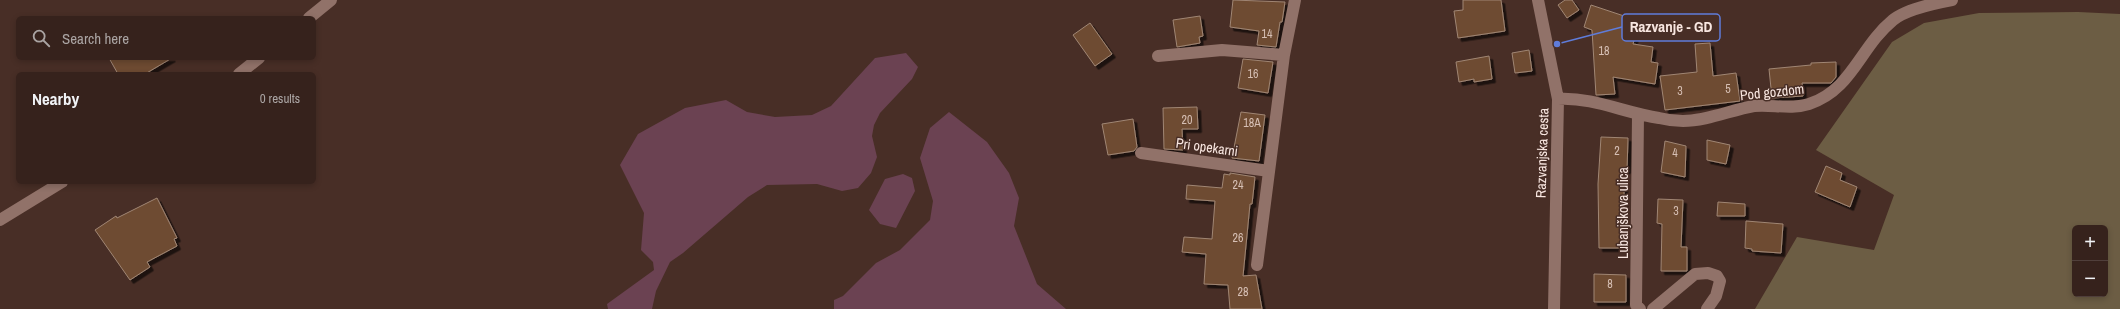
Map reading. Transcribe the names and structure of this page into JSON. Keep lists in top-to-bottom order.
{
  "streets": {
    "street": [
      "Pod gozdom",
      "Pri opekarni",
      "Razvanjska cesta",
      "Lubanjškova ulica"
    ]
  },
  "crossings": [
    ["Pod gozdom", "Razvanjska cesta"],
    ["Pod gozdom", "Lubanjškova ulica"]
  ],
  "places": ["Razvanje - GD"],
  "house_numbers": [
    "14",
    "18",
    "16",
    "5",
    "3",
    "20",
    "18A",
    "2",
    "4",
    "24",
    "3",
    "26",
    "8",
    "28"
  ],
  "page": {
    "search": "Search here",
    "heading": ["Nearby", "0 results"],
    "map_buttons": ["+", "−"]
  }
}
